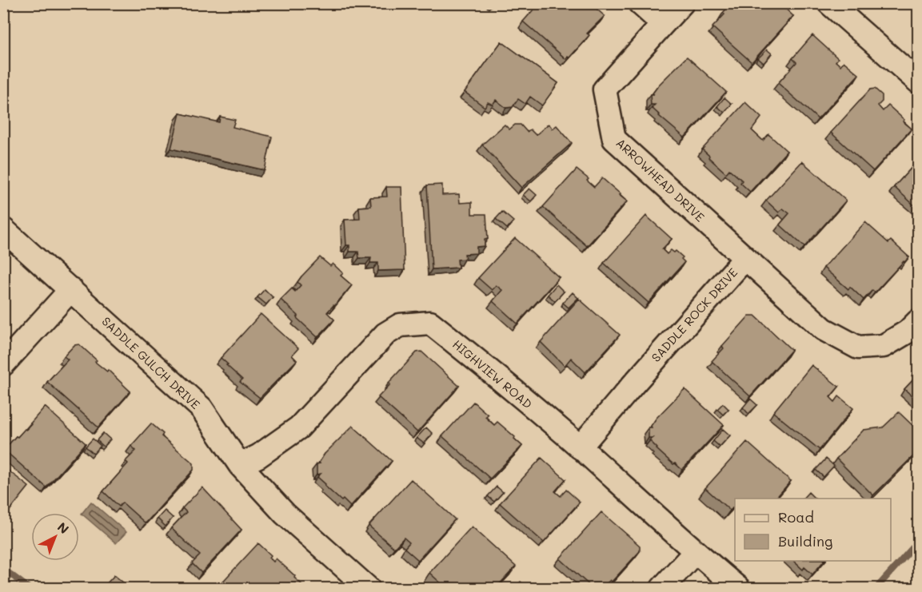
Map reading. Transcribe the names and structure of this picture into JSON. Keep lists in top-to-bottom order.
{
  "streets": {
    "street": [
      "ARROWHEAD DRIVE",
      "SADDLE ROCK DRIVE",
      "SADDLE GULCH DRIVE",
      "HIGHVIEW ROAD"
    ]
  },
  "crossings": [
    ["ARROWHEAD DRIVE", "SADDLE ROCK DRIVE"],
    ["SADDLE ROCK DRIVE", "HIGHVIEW ROAD"],
    ["SADDLE GULCH DRIVE", "HIGHVIEW ROAD"]
  ],
  "legend": ["Road", "Building"],
  "north": "top right"
}
